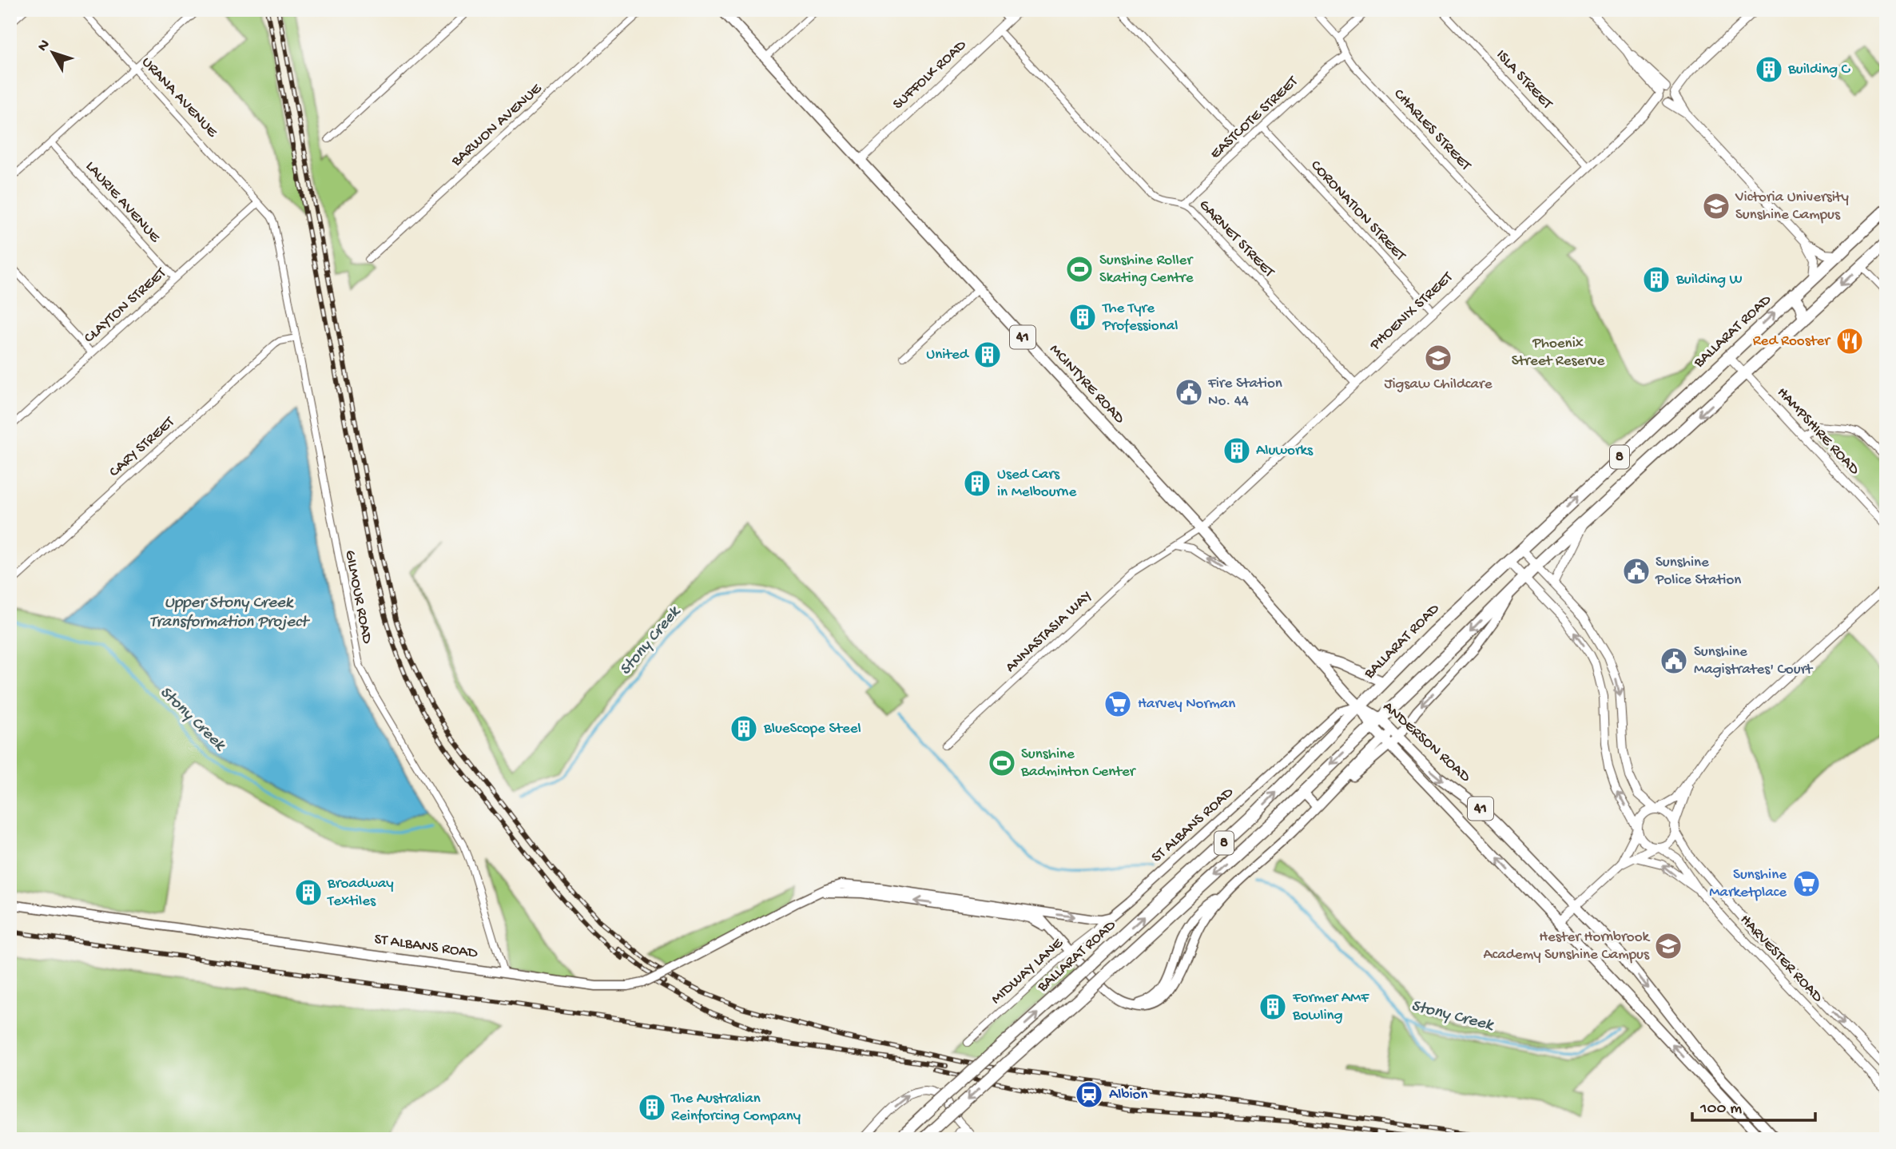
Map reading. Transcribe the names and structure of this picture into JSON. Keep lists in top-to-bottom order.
{
  "streets": {
    "highway": ["BALLARAT ROAD", "8"],
    "main road": [
      "41",
      "MCINTYRE ROAD",
      "ANDERSON ROAD",
      "ST ALBANS ROAD"
    ],
    "street": [
      "SUFFOLK ROAD",
      "ISLA STREET",
      "URANA AVENUE",
      "EASTCOTE STREET",
      "BARWON AVENUE",
      "CHARLES STREET",
      "LAURIE AVENUE",
      "CORONATION STREET",
      "GARNET STREET",
      "CLAYTON STREET",
      "PHOENIX STREET",
      "HAMPSHIRE ROAD",
      "CARY STREET",
      "GILMOUR ROAD",
      "ANNASTASIA WAY",
      "HARVESTER ROAD",
      "MIDWAY LANE"
    ]
  },
  "crossings": [
    ["SUFFOLK ROAD", "GARNET STREET"],
    ["SUFFOLK ROAD", "MCINTYRE ROAD"],
    ["ISLA STREET", "PHOENIX STREET"],
    ["URANA AVENUE", "CLAYTON STREET"],
    ["URANA AVENUE", "GILMOUR ROAD"],
    ["EASTCOTE STREET", "CHARLES STREET"],
    ["EASTCOTE STREET", "CORONATION STREET"],
    ["EASTCOTE STREET", "GARNET STREET"],
    ["CHARLES STREET", "PHOENIX STREET"],
    ["LAURIE AVENUE", "CLAYTON STREET"],
    ["CORONATION STREET", "PHOENIX STREET"],
    ["GARNET STREET", "PHOENIX STREET"],
    ["CLAYTON STREET", "GILMOUR ROAD"],
    ["PHOENIX STREET", "MCINTYRE ROAD"],
    ["PHOENIX STREET", "ANNASTASIA WAY"],
    ["BALLARAT ROAD", "MCINTYRE ROAD"],
    ["BALLARAT ROAD", "HAMPSHIRE ROAD"],
    ["BALLARAT ROAD", "ANDERSON ROAD"],
    ["BALLARAT ROAD", "ST ALBANS ROAD"],
    ["MCINTYRE ROAD", "ANNASTASIA WAY"],
    ["MCINTYRE ROAD", "ANDERSON ROAD"],
    ["MCINTYRE ROAD", "ST ALBANS ROAD"],
    ["HAMPSHIRE ROAD", "8"],
    ["CARY STREET", "GILMOUR ROAD"],
    ["8", "ANDERSON ROAD"],
    ["GILMOUR ROAD", "ST ALBANS ROAD"],
    ["ANDERSON ROAD", "ST ALBANS ROAD"],
    ["ST ALBANS ROAD", "MIDWAY LANE"]
  ],
  "water": ["Upper Stony Creek Transformation Project", "Stony Creek"],
  "parks": ["Phoenix Street Reserve"],
  "places": {
    "building": [
      "Building C",
      "Building W",
      "The Tyre Professional",
      "United",
      "Aluworks",
      "Used Cars in Melbourne",
      "BlueScope Steel",
      "Broadway Textiles",
      "Former AMF Bowling",
      "The Australian Reinforcing Company"
    ],
    "school or university": ["Victoria University Sunshine Campus", "Jigsaw Childcare", "Hester Hornbrook Academy Sunshine Campus"],
    "sports": ["Sunshine Roller Skating Centre", "Sunshine Badminton Center"],
    "restaurant": ["Red Rooster"],
    "public building": ["Fire Station No. 44", "Sunshine Police Station", "Sunshine Magistrates' Court"],
    "supermarket": ["Harvey Norman", "Sunshine Marketplace"],
    "station": ["Albion"]
  },
  "scale_bar": "100 m",
  "north": "top left"
}
